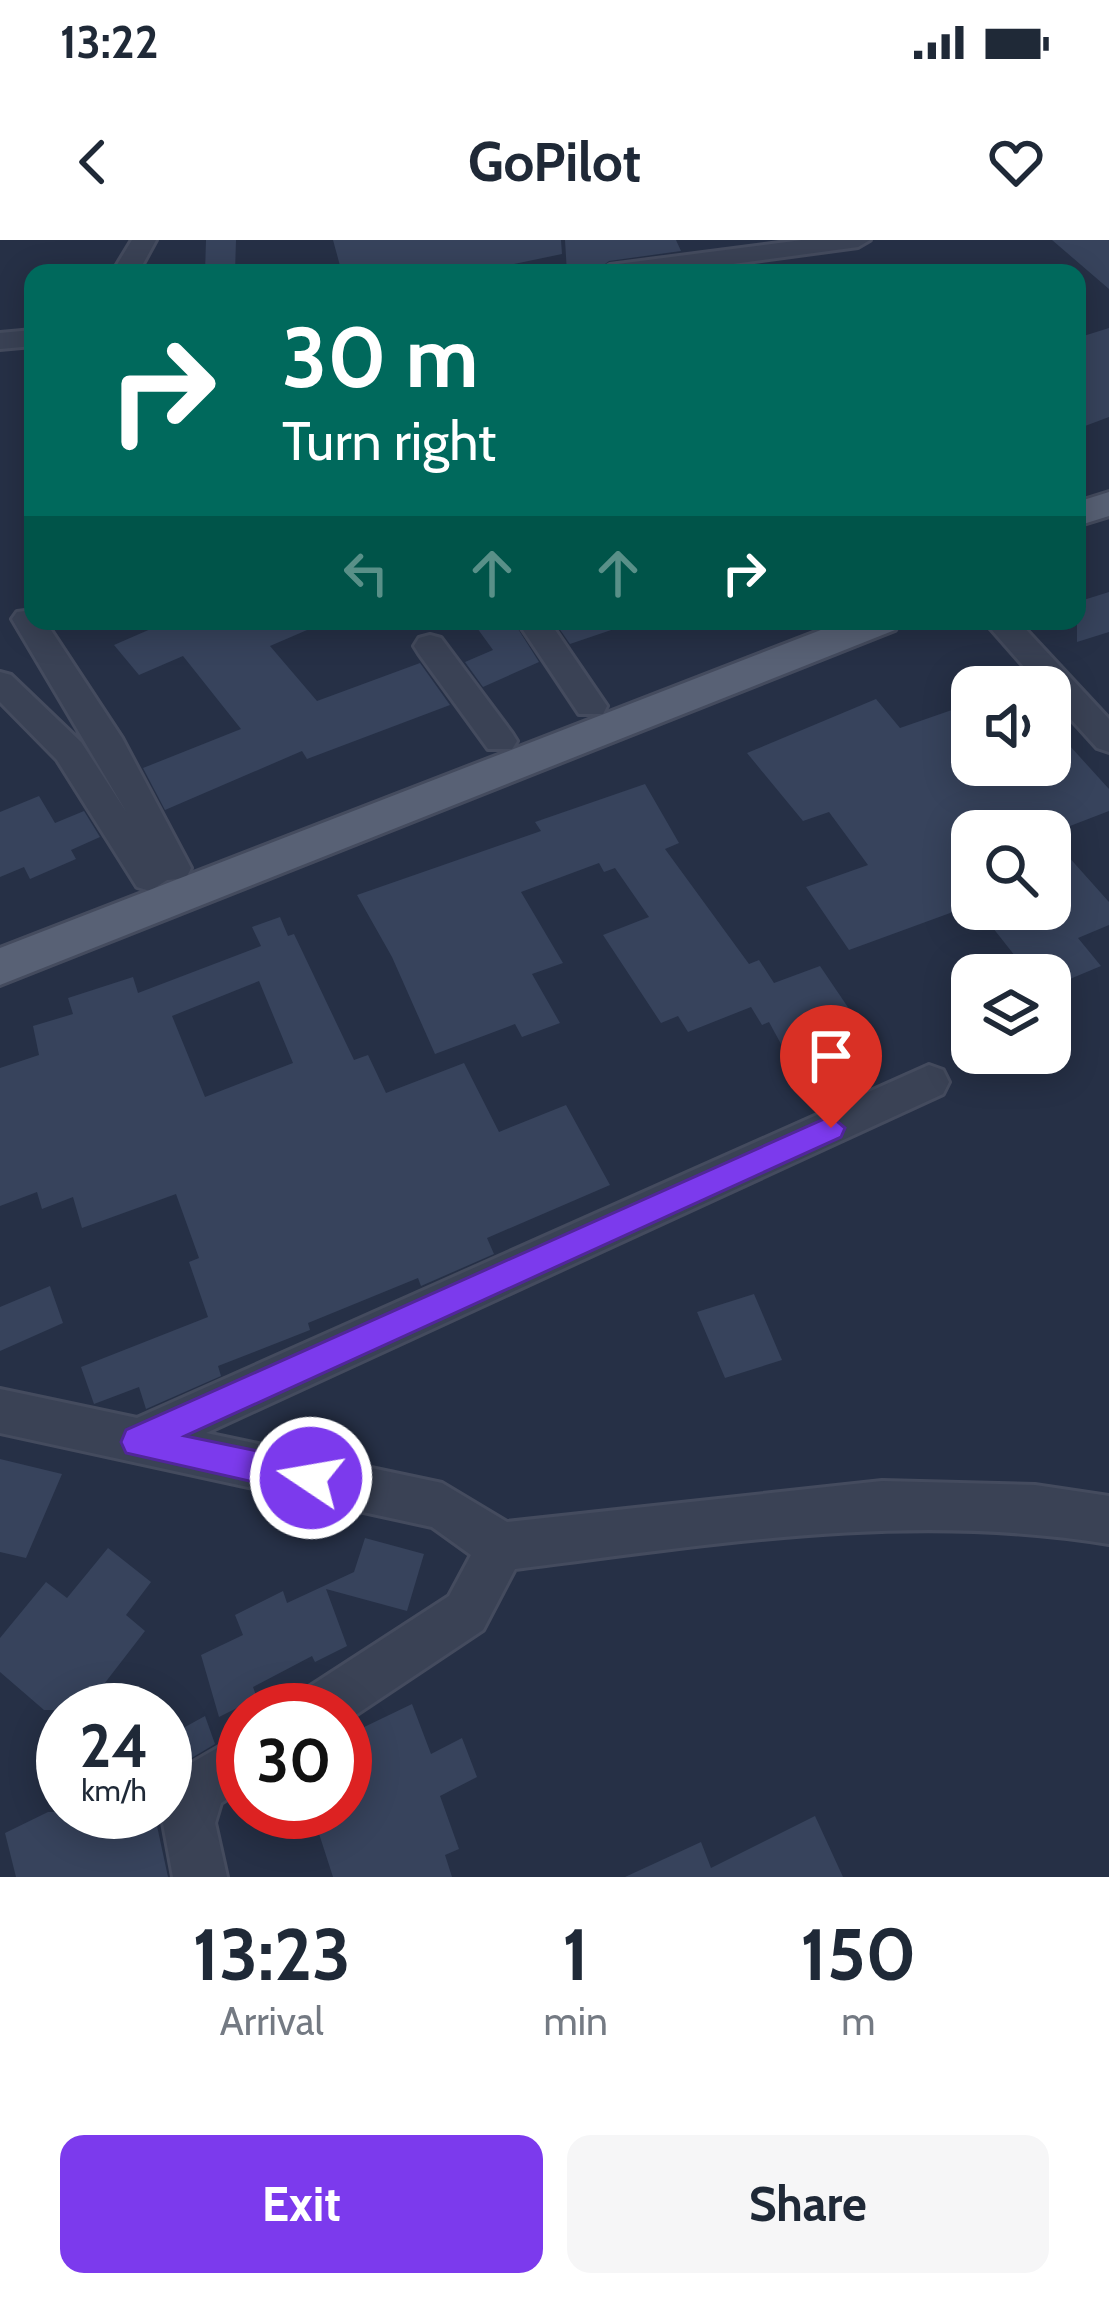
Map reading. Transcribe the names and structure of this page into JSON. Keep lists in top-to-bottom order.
{
  "page": {
    "status": "13:22",
    "header": "GoPilot",
    "turn": ["30 m", "Turn right"],
    "speed": "24 km/h",
    "limit": "30",
    "eta": [
      "13:23",
      "Arrival",
      "1",
      "min",
      "150",
      "m"
    ],
    "buttons": ["Exit", "Share"]
  }
}
